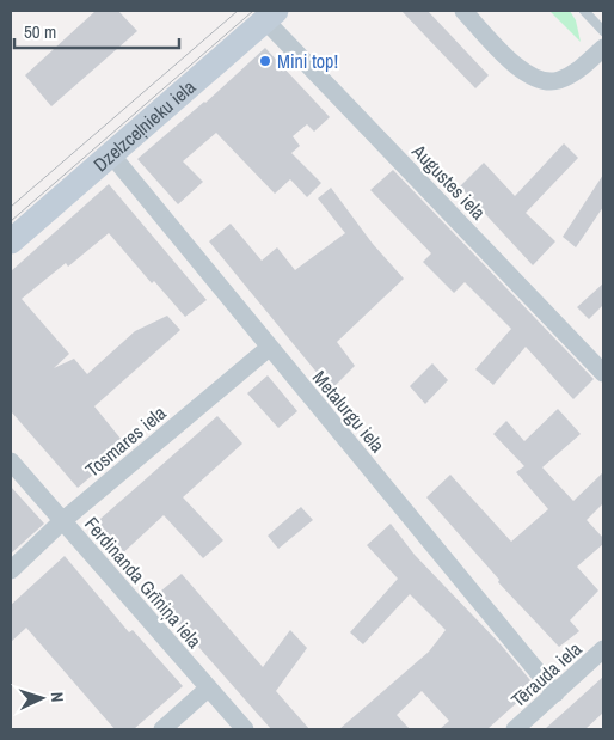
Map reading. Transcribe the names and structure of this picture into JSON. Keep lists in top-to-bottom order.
{
  "streets": {
    "street": [
      "Dzelzceļnieku iela",
      "Augustes iela",
      "Metalurgu iela",
      "Tosmares iela",
      "Ferdinanda Grīniņa iela",
      "Tērauda iela"
    ]
  },
  "crossings": [
    ["Dzelzceļnieku iela", "Augustes iela"],
    ["Dzelzceļnieku iela", "Metalurgu iela"],
    ["Metalurgu iela", "Tosmares iela"],
    ["Metalurgu iela", "Tērauda iela"],
    ["Tosmares iela", "Ferdinanda Grīniņa iela"]
  ],
  "places": ["Mini top!"],
  "scale_bar": "50 m",
  "north": "right"
}
